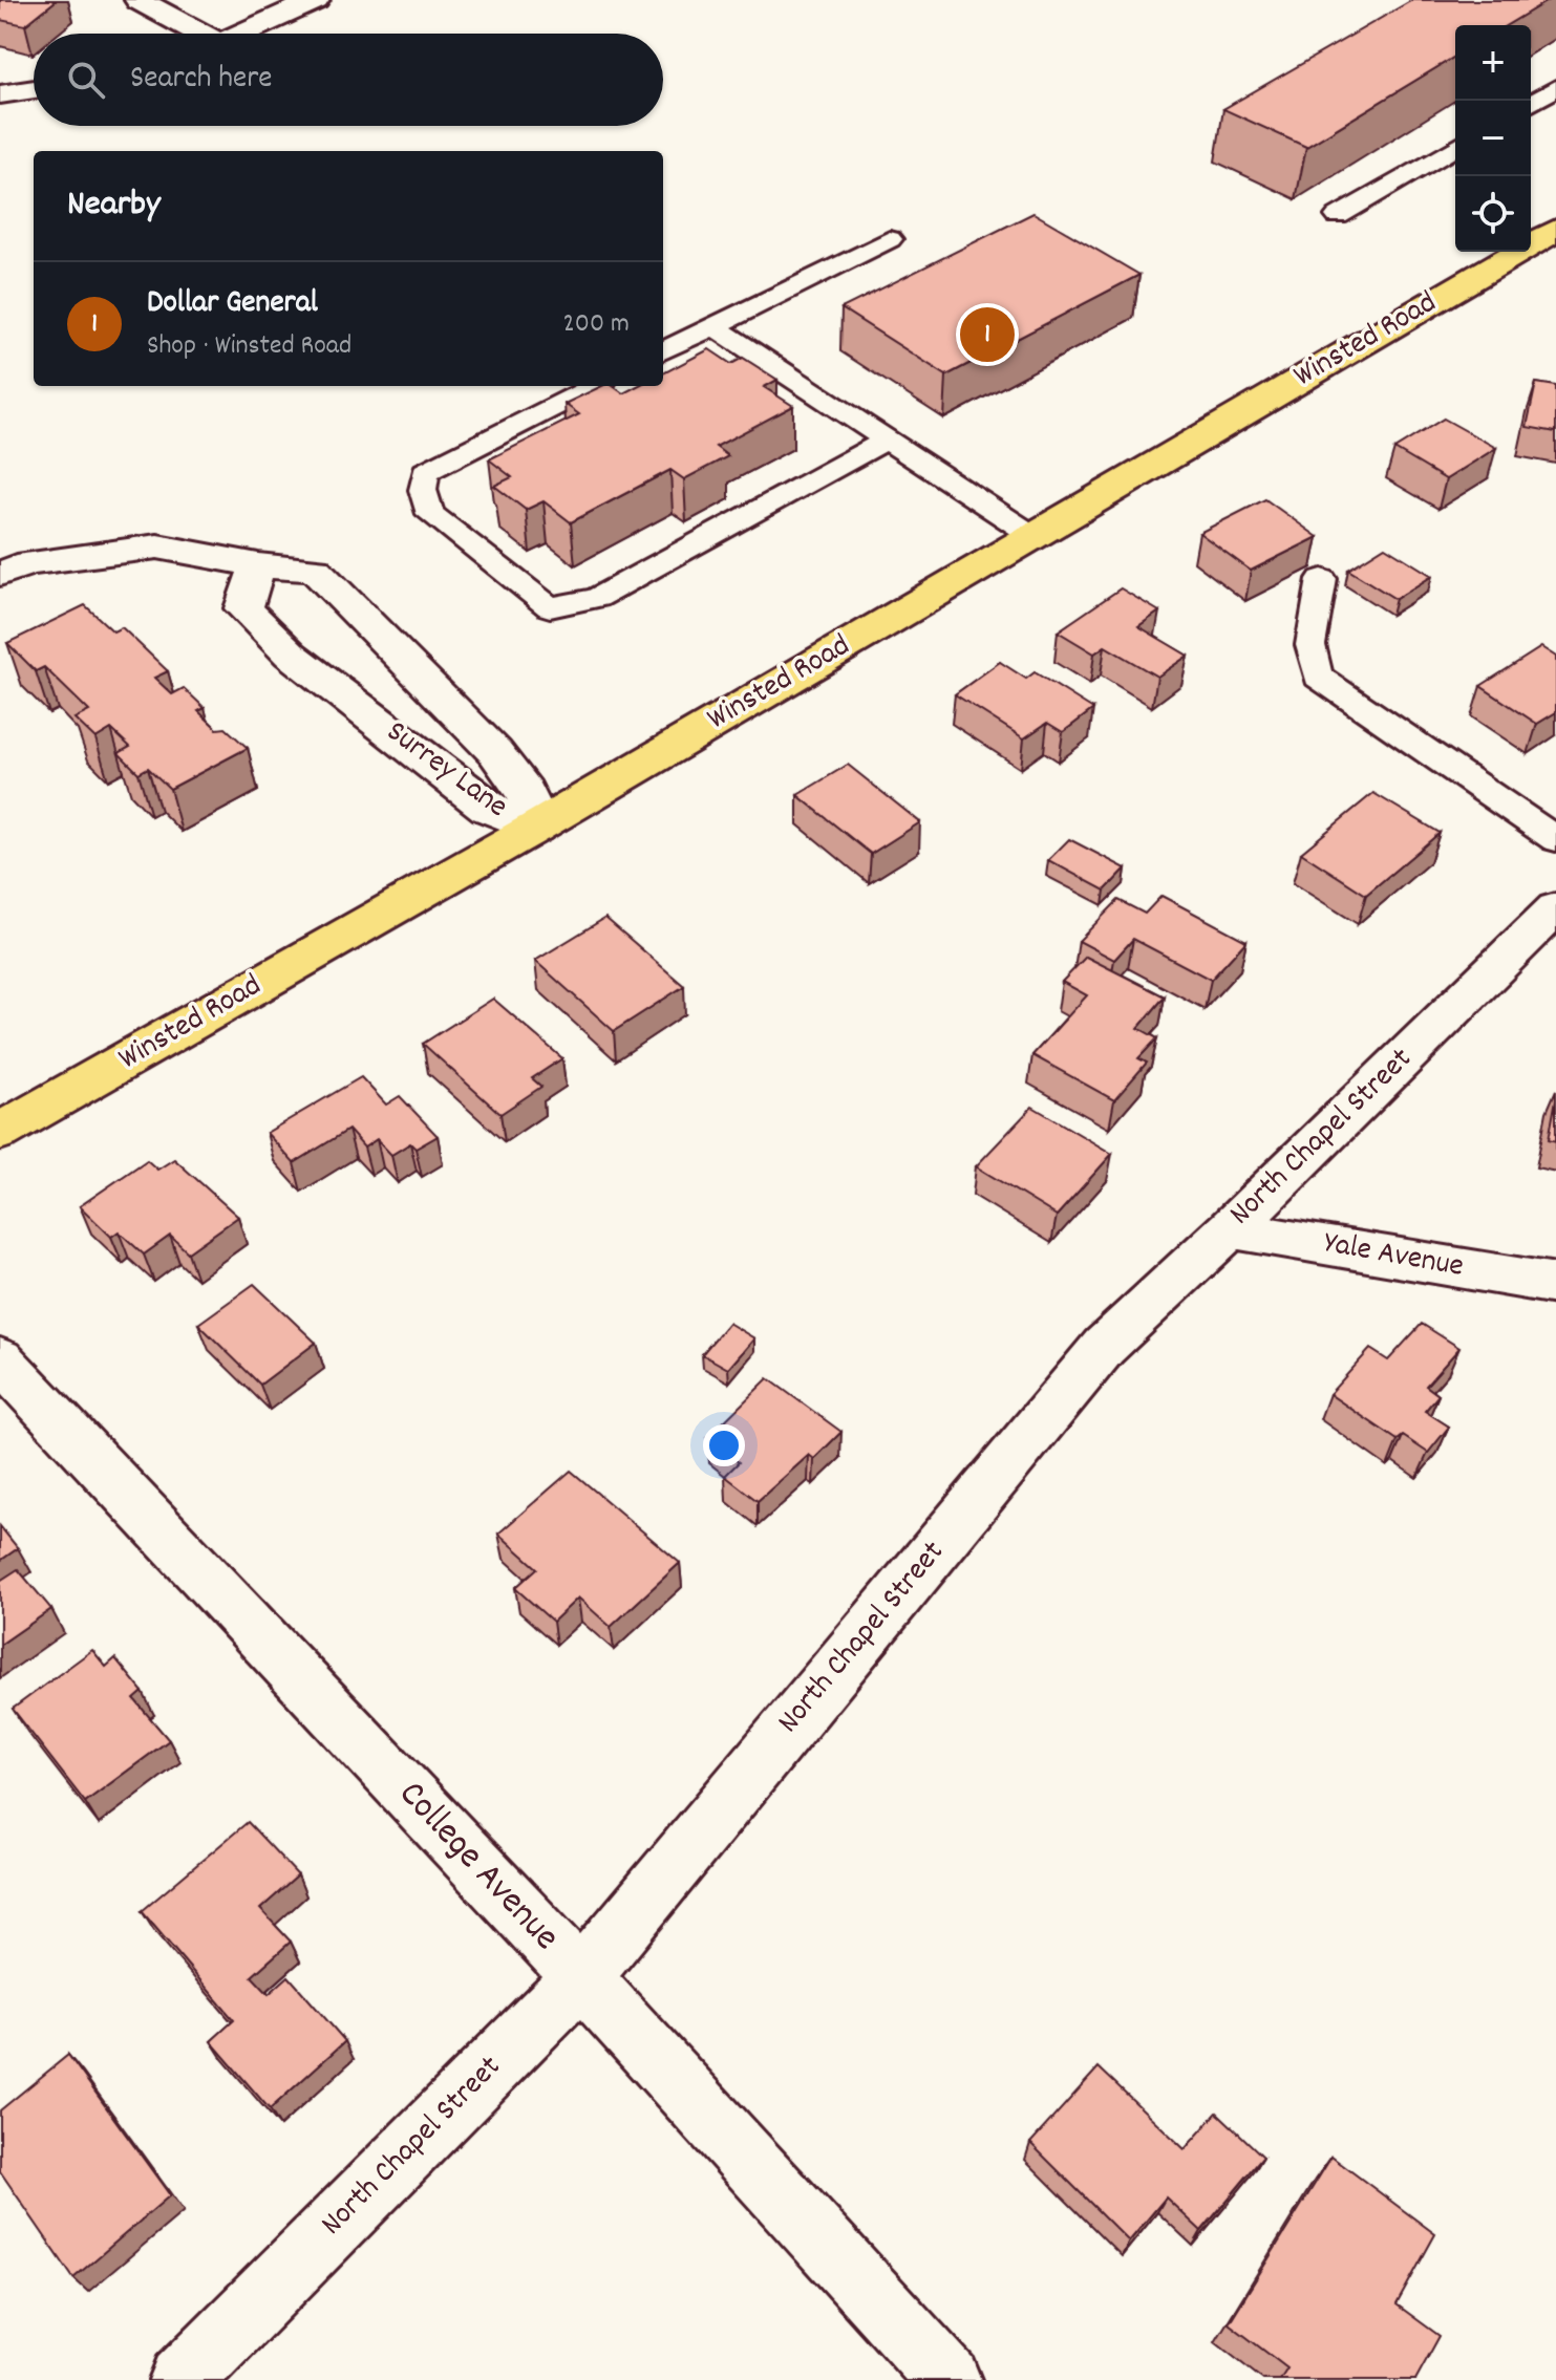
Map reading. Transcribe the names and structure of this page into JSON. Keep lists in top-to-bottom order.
{
  "streets": {
    "main road": ["Winsted Road"],
    "street": [
      "Surrey Lane",
      "North Chapel Street",
      "Yale Avenue",
      "College Avenue"
    ]
  },
  "crossings": [
    ["Winsted Road", "Surrey Lane"],
    ["North Chapel Street", "Yale Avenue"],
    ["North Chapel Street", "College Avenue"]
  ],
  "page": {
    "map_buttons": ["+", "−"],
    "search": "Search here",
    "heading": "Nearby",
    "list": [
      {
        "mark": "1",
        "name": "Dollar General",
        "note": "Shop · Winsted Road",
        "value": "200 m"
      }
    ],
    "pins": "1"
  }
}
